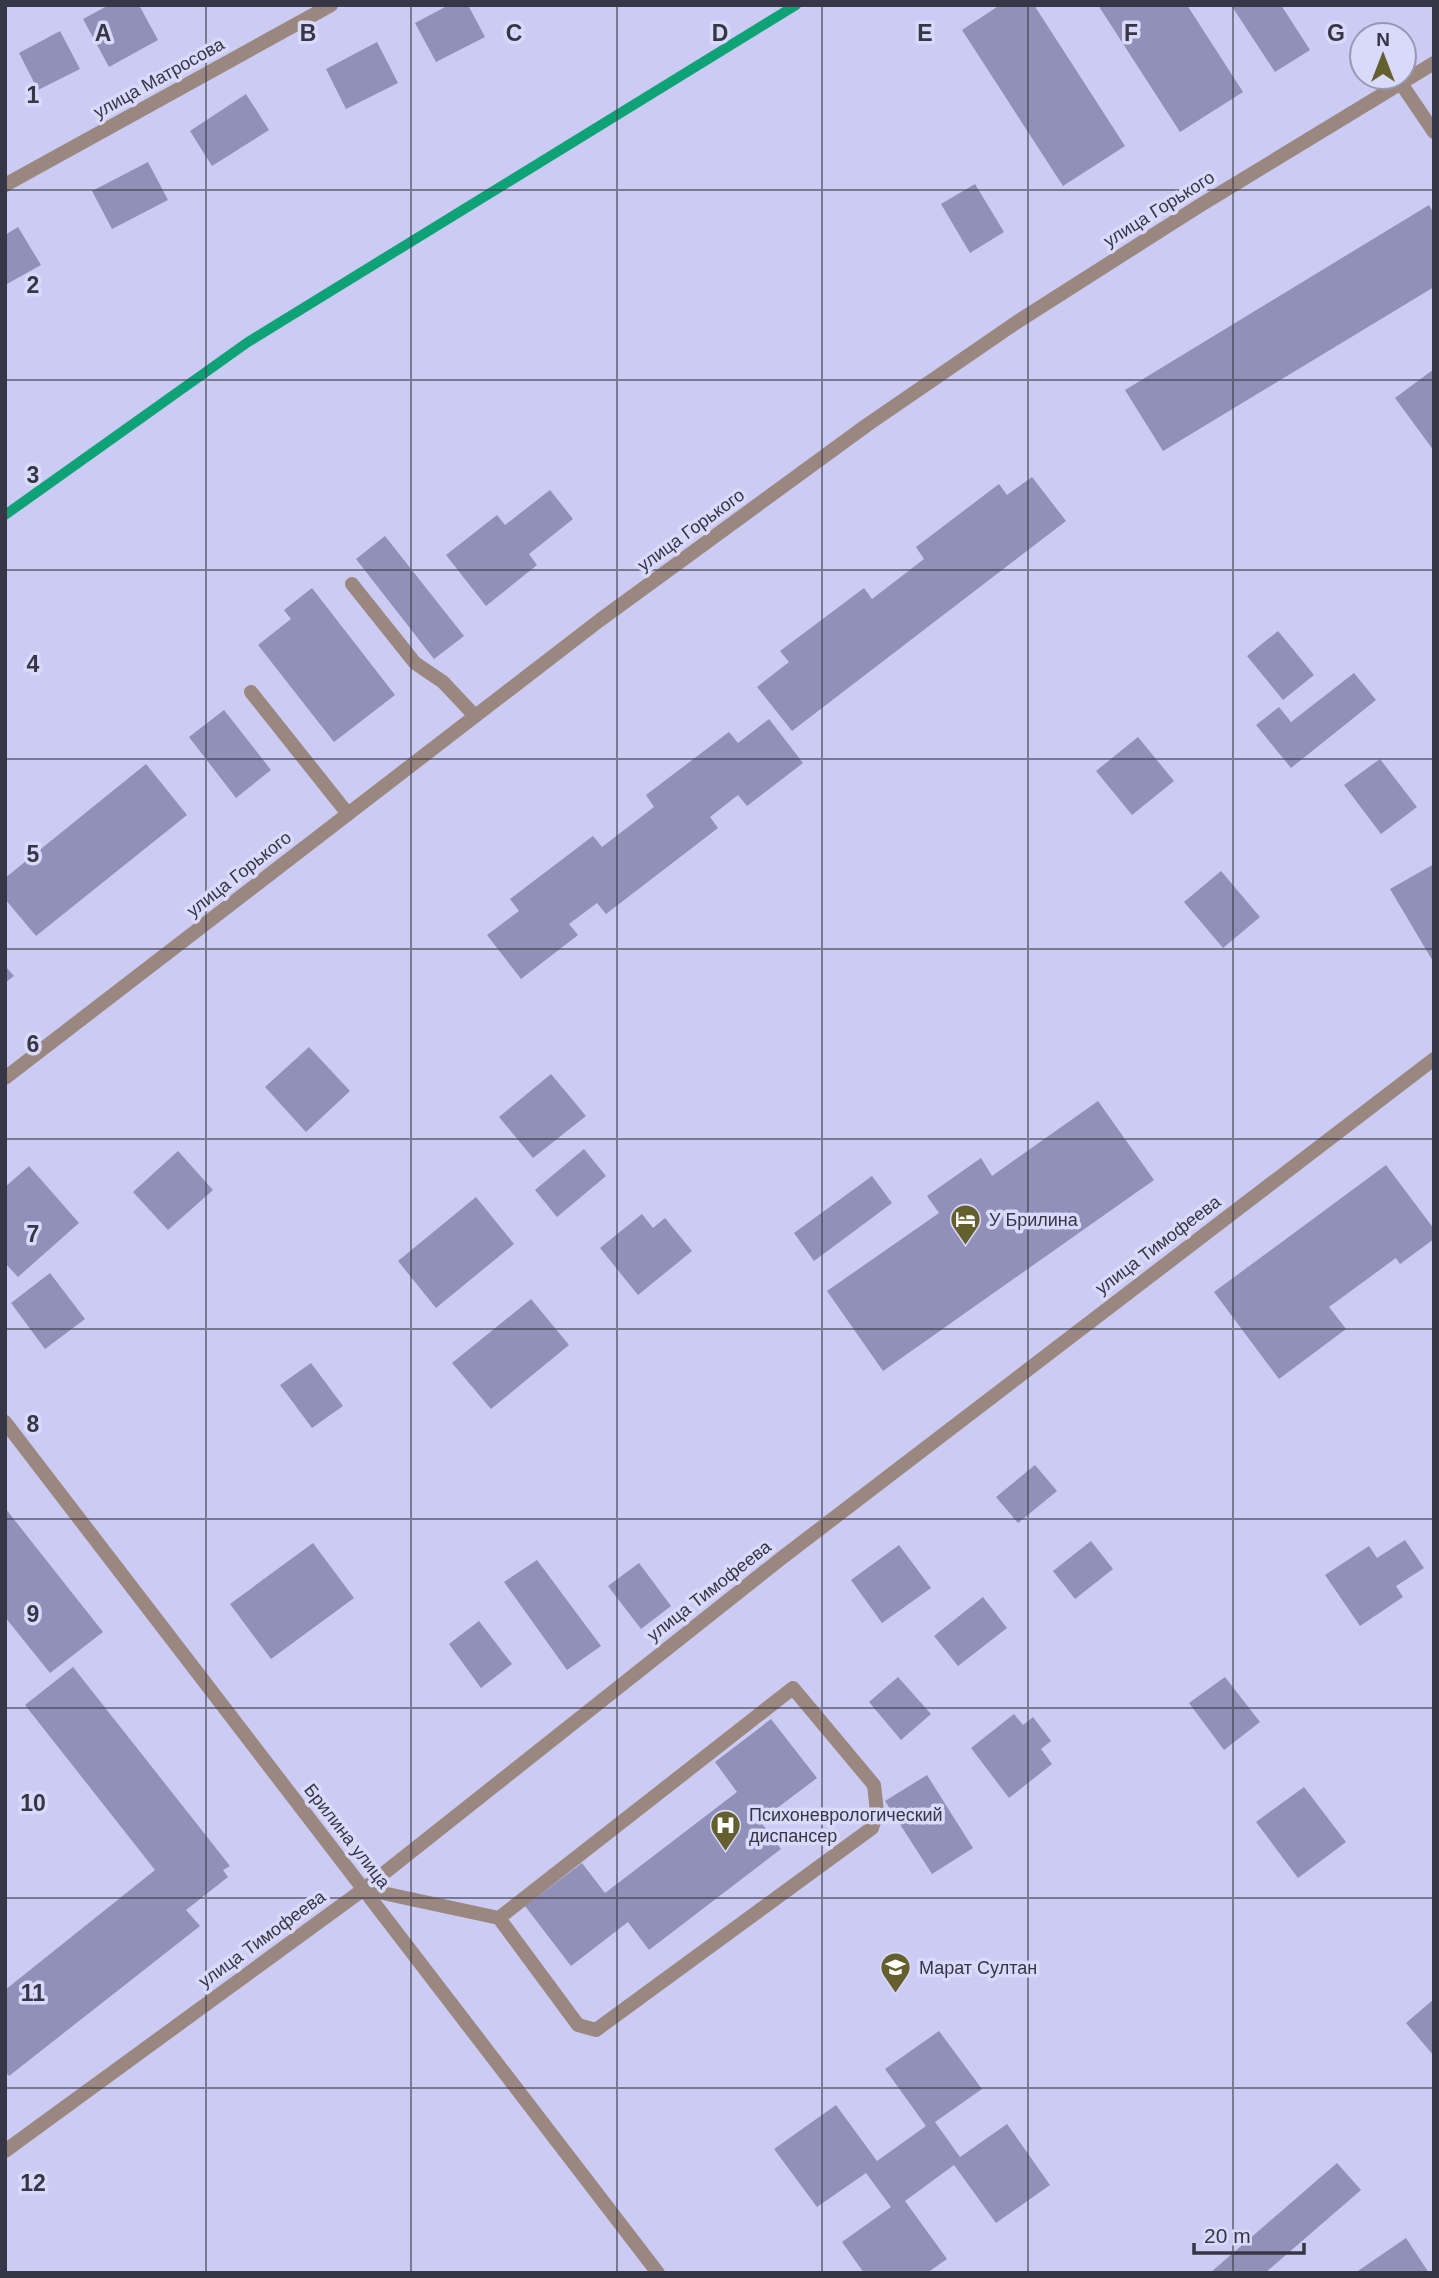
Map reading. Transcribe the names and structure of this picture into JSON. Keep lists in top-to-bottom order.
{
  "streets": {
    "street": [
      "улица Матросова",
      "улица Горького",
      "улица Тимофеева",
      "Брилина улица"
    ]
  },
  "crossings": [
    ["улица Тимофеева", "Брилина улица"]
  ],
  "places": {
    "hotel": ["У Брилина"],
    "hospital": ["Психоневрологический диспансер"],
    "school or university": ["Марат Султан"]
  },
  "scale_bar": "20 m",
  "north": "top",
  "grid": {
    "columns": [
      "A",
      "B",
      "C",
      "D",
      "E",
      "F",
      "G"
    ],
    "rows": [
      "1",
      "2",
      "3",
      "4",
      "5",
      "6",
      "7",
      "8",
      "9",
      "10",
      "11",
      "12"
    ]
  }
}
